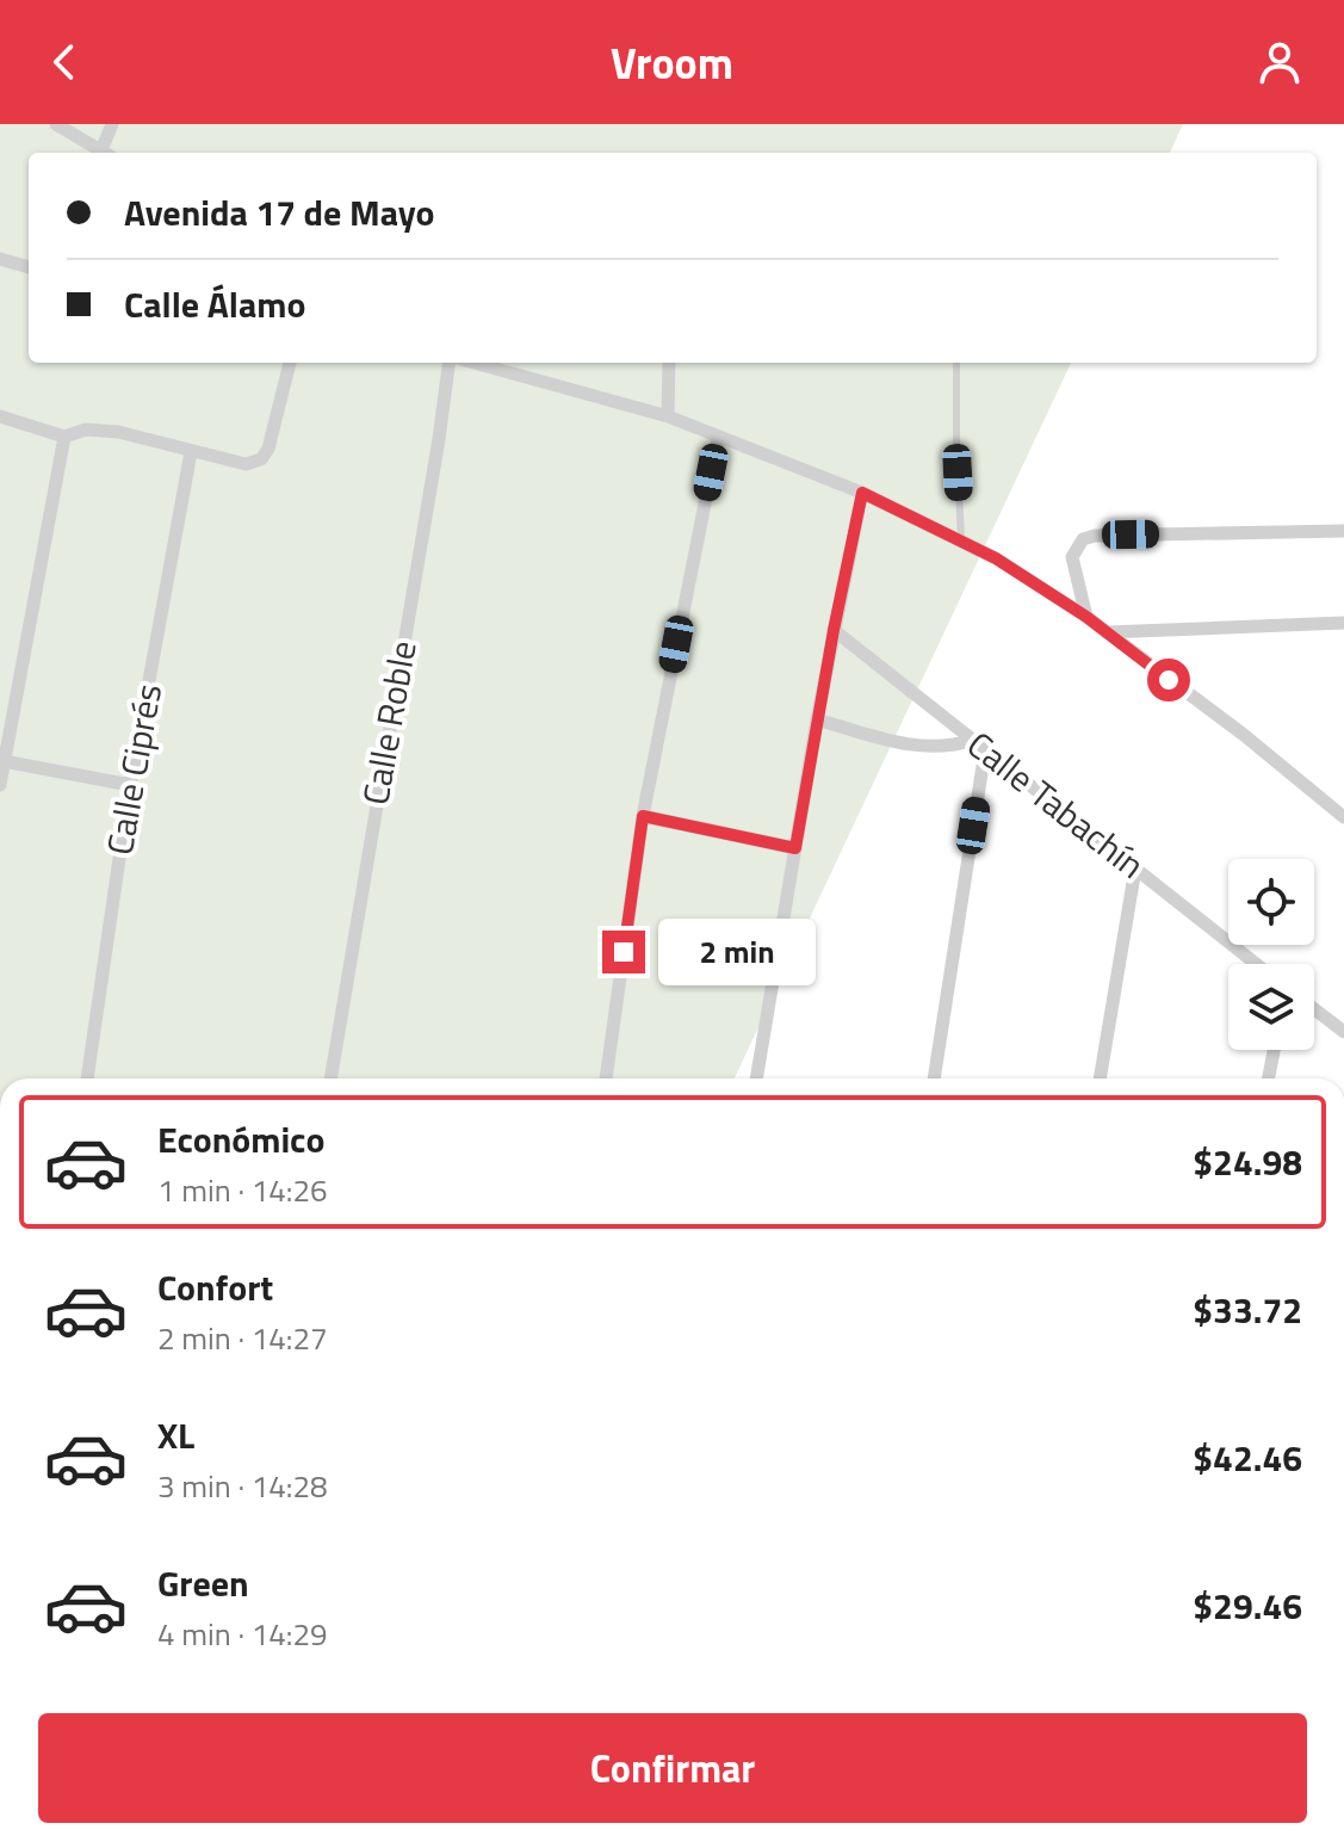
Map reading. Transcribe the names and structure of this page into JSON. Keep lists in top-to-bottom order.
{
  "streets": {
    "street": ["Calle Roble", "Calle Ciprés", "Calle Tabachín"]
  },
  "page": {
    "header": "Vroom",
    "banner": ["Avenida 17 de Mayo", "Calle Álamo"],
    "bubble": "2 min",
    "list": [
      {
        "name": "Económico",
        "note": "1 min · 14:26",
        "value": "$24.98"
      },
      {
        "name": "Confort",
        "note": "2 min · 14:27",
        "value": "$33.72"
      },
      {
        "name": "XL",
        "note": "3 min · 14:28",
        "value": "$42.46"
      },
      {
        "name": "Green",
        "note": "4 min · 14:29",
        "value": "$29.46"
      }
    ],
    "buttons": "Confirmar"
  }
}
